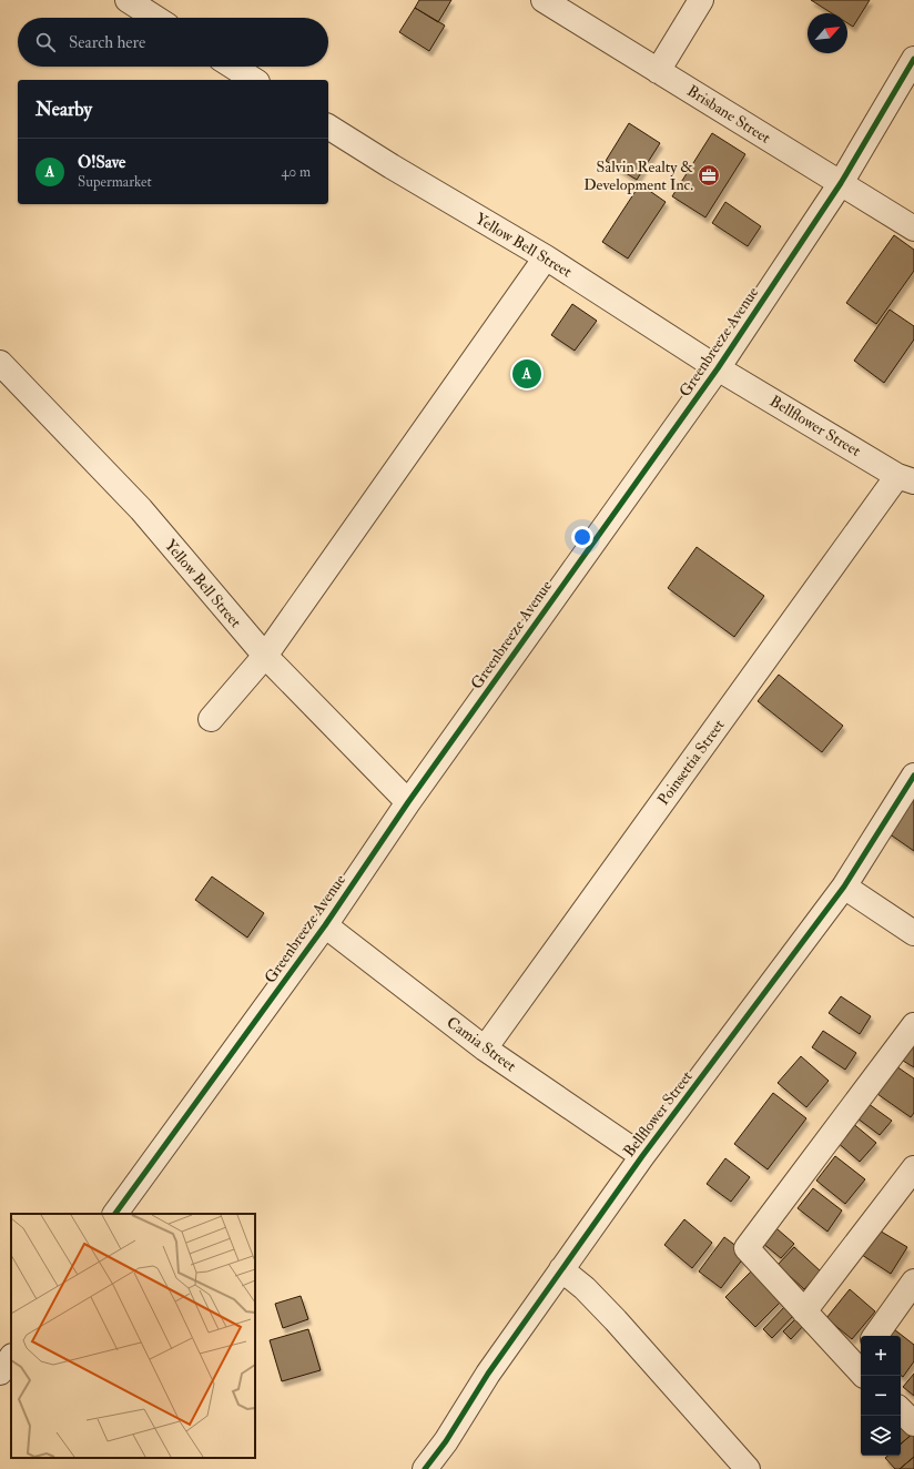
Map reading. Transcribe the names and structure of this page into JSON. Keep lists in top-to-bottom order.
{
  "streets": {
    "street": [
      "Brisbane Street",
      "Yellow Bell Street",
      "Greenbreeze Avenue",
      "Bellflower Street",
      "Poinsettia Street",
      "Camia Street"
    ]
  },
  "crossings": [
    ["Brisbane Street", "Greenbreeze Avenue"],
    ["Yellow Bell Street", "Greenbreeze Avenue"],
    ["Yellow Bell Street", "Bellflower Street"],
    ["Greenbreeze Avenue", "Bellflower Street"],
    ["Greenbreeze Avenue", "Camia Street"],
    ["Bellflower Street", "Poinsettia Street"],
    ["Bellflower Street", "Camia Street"],
    ["Poinsettia Street", "Camia Street"]
  ],
  "places": {
    "office": ["Salvin Realty & Development Inc."]
  },
  "north": "top right",
  "page": {
    "search": "Search here",
    "heading": "Nearby",
    "list": [
      {
        "mark": "A",
        "name": "O!Save",
        "note": "Supermarket",
        "value": "40 m"
      }
    ],
    "pins": "A",
    "map_buttons": ["+", "−"]
  }
}
